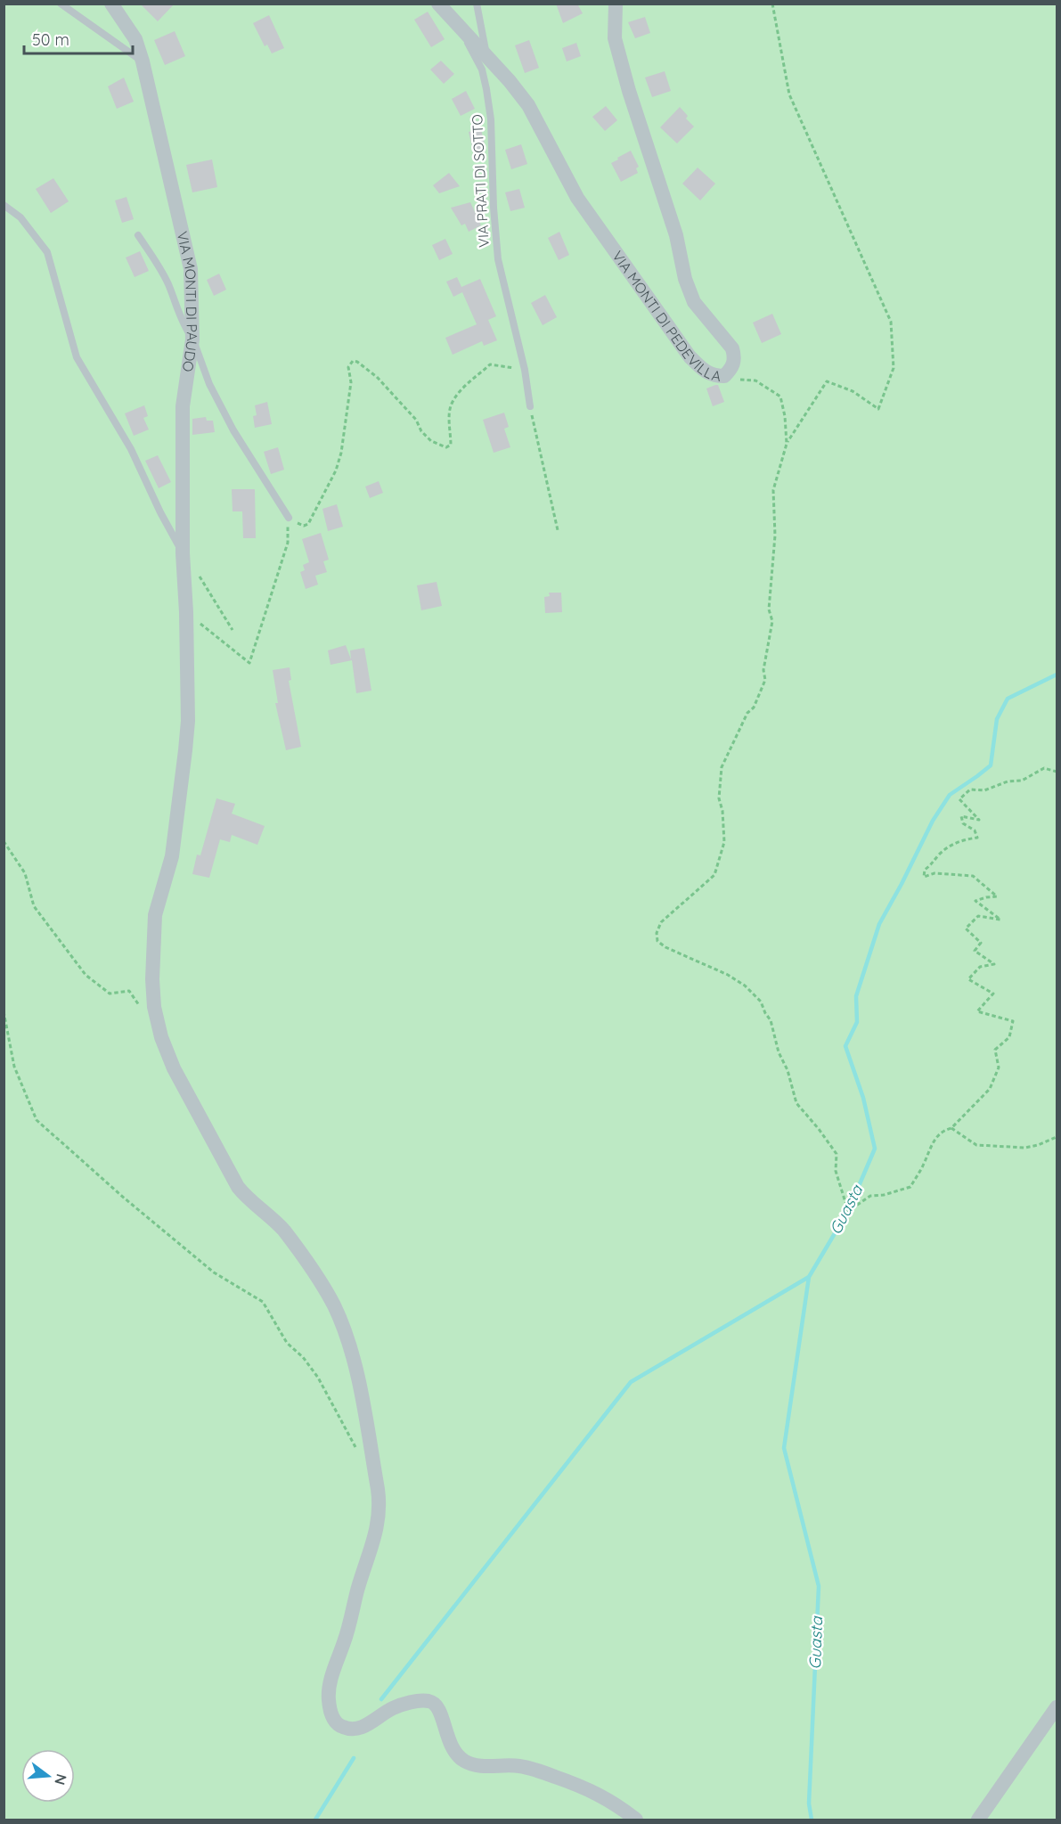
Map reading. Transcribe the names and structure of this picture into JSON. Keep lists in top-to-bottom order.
{
  "streets": {
    "street": ["VIA MONTI DI PAUDO", "VIA MONTI DI PEDEVILLA"],
    "lane": ["VIA PRATI DI SOTTO"]
  },
  "crossings": [
    ["VIA PRATI DI SOTTO", "VIA MONTI DI PEDEVILLA"]
  ],
  "water": ["Guasta"],
  "scale_bar": "50 m",
  "north": "right"
}
